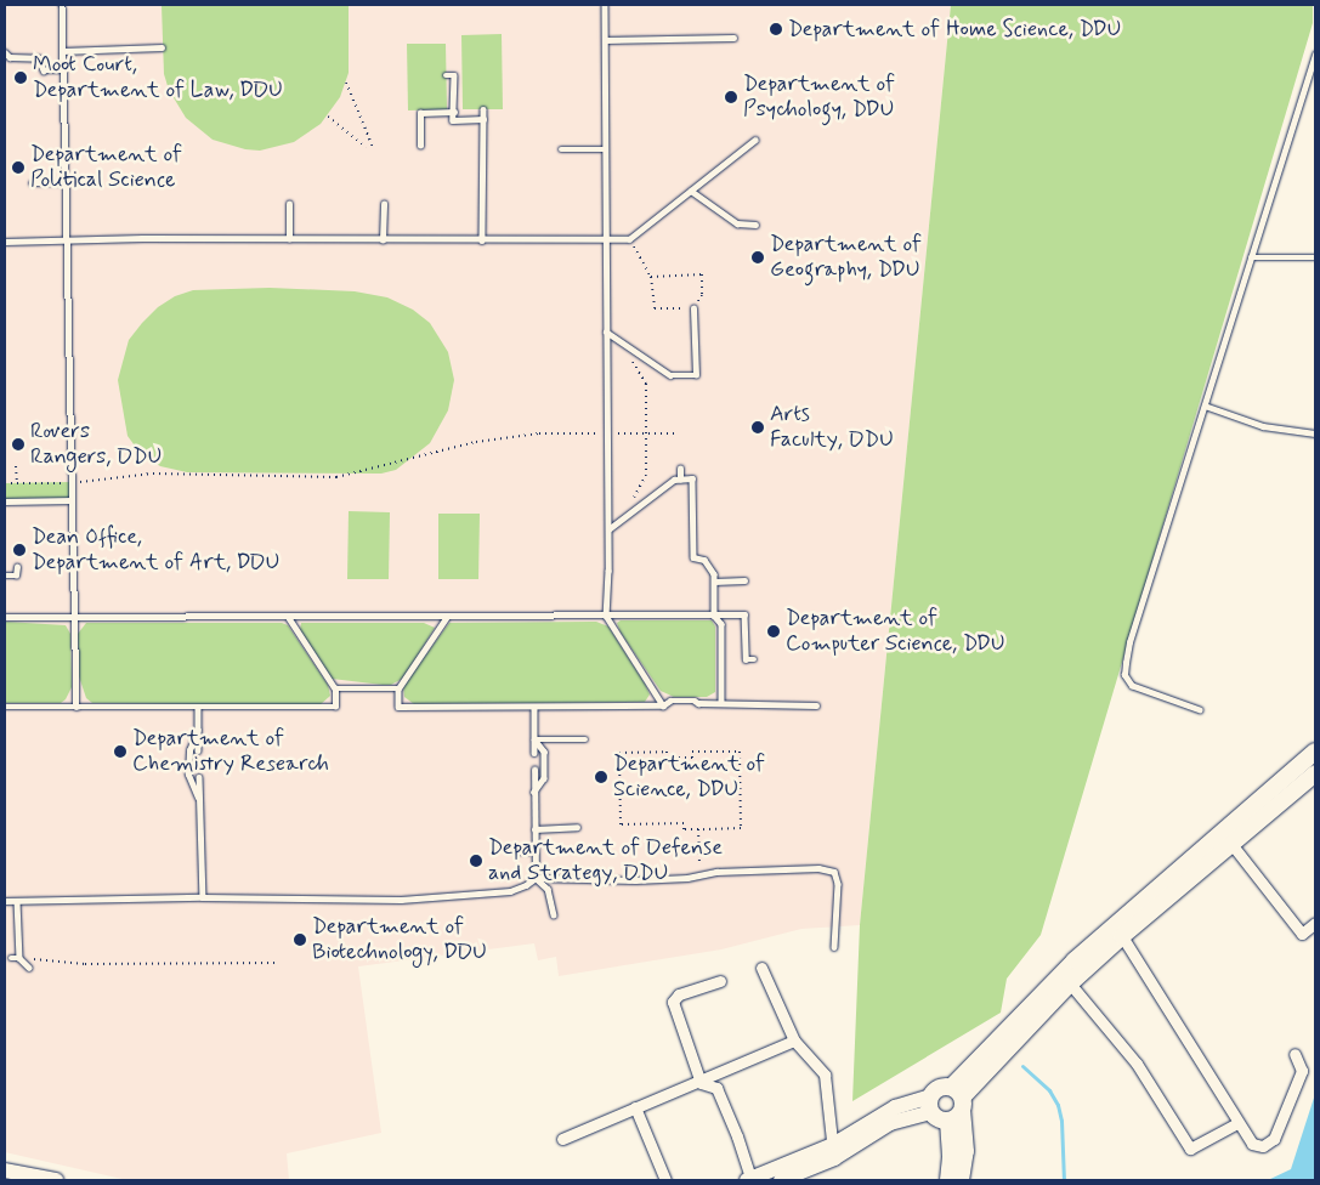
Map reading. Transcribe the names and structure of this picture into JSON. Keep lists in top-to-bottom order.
{
  "places": [
    "Department of Home Science, DDU",
    "Moot Court, Department of Law, DDU",
    "Department of Psychology, DDU",
    "Department of Political Science",
    "Department of Geography, DDU",
    "Arts Faculty, DDU",
    "Rovers Rangers, DDU",
    "Dean Office, Department of Art, DDU",
    "Department of Computer Science, DDU",
    "Department of Chemistry Research",
    "Department of Science, DDU",
    "Department of Defense and Strategy, DDU",
    "Department of Biotechnology, DDU"
  ]
}
